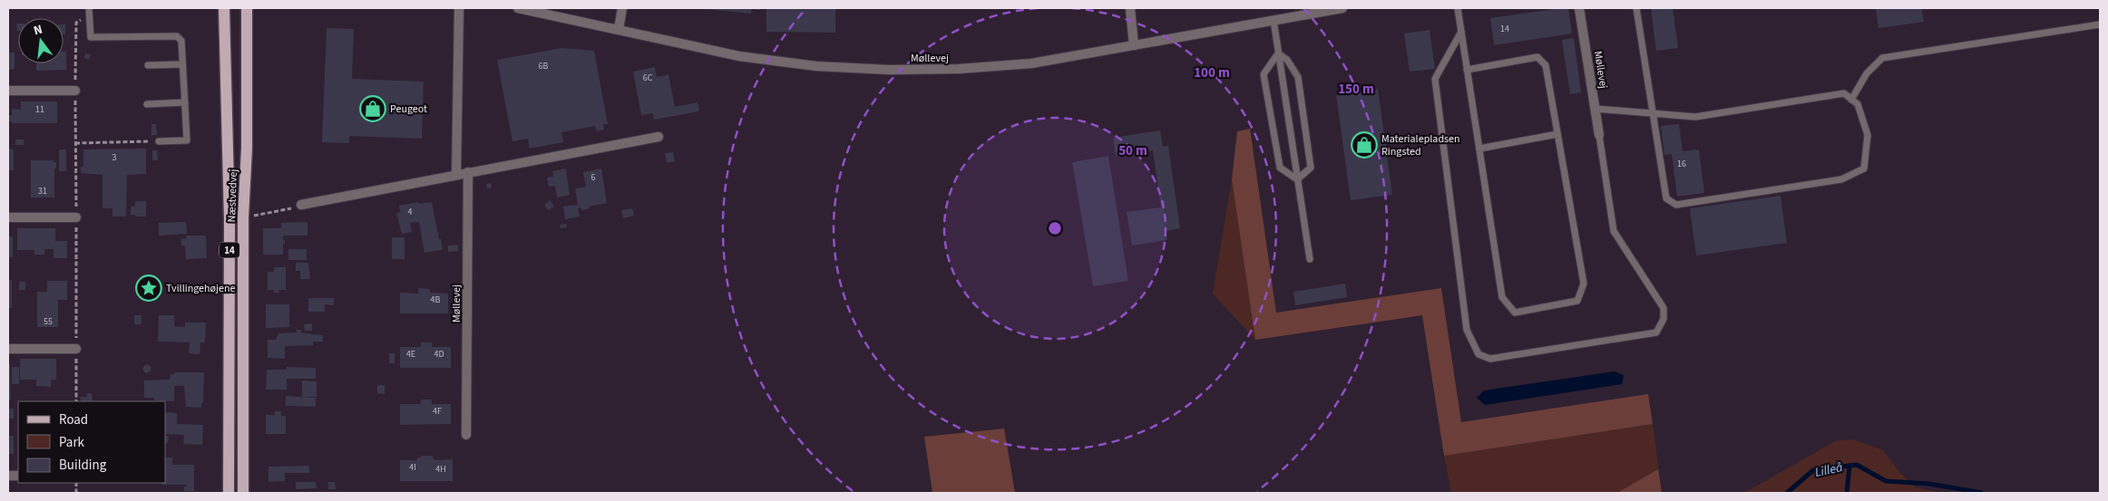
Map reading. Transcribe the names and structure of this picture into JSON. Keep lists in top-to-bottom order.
{
  "streets": {
    "main road": ["Næstvedvej", "14"],
    "street": ["Møllevej"]
  },
  "water": ["Lilleå"],
  "places": {
    "shop": ["Peugeot", "Materialepladsen Ringsted"],
    "place": ["Tvillingehøjene"]
  },
  "house_numbers": [
    "14",
    "6B",
    "6C",
    "11",
    "3",
    "16",
    "6",
    "31",
    "4",
    "4B",
    "55",
    "4E",
    "4D",
    "4F",
    "4I",
    "4H"
  ],
  "legend": ["Road", "Park", "Building"],
  "north": "top",
  "rings": ["100 m", "150 m", "50 m"]
}
